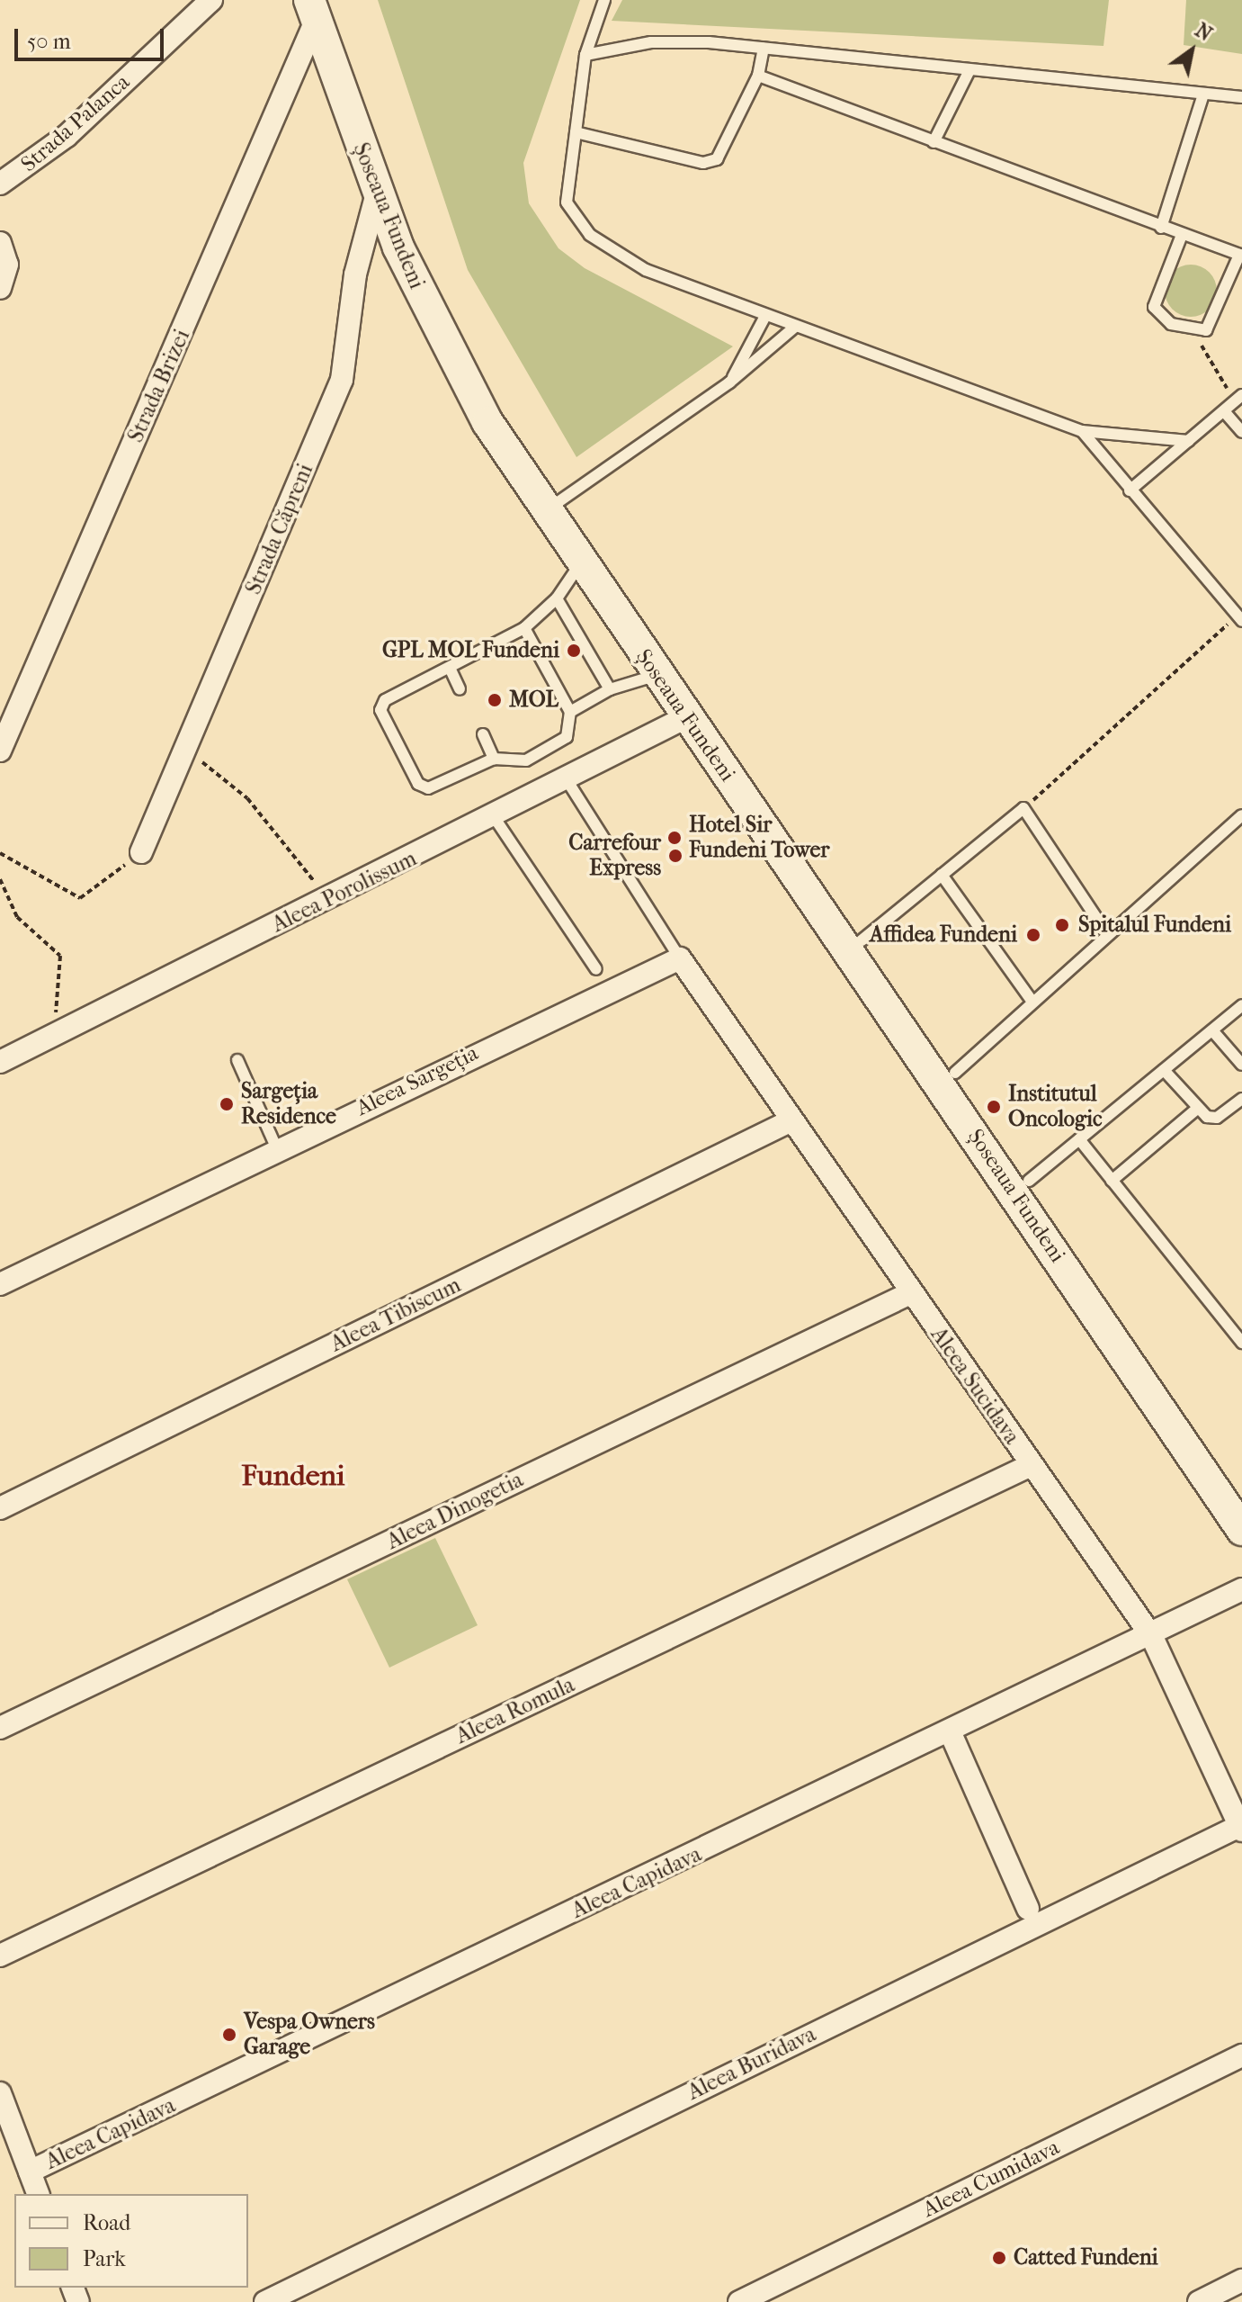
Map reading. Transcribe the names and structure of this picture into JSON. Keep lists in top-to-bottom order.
{
  "streets": {
    "main road": ["Șoseaua Fundeni"],
    "street": [
      "Strada Palanca",
      "Strada Brizei",
      "Strada Căpreni",
      "Aleea Porolissum",
      "Aleea Sargeția",
      "Aleea Tibiscum",
      "Aleea Sucidava",
      "Aleea Dinogetia",
      "Aleea Romula",
      "Aleea Capidava",
      "Aleea Buridava",
      "Aleea Cumidava"
    ]
  },
  "crossings": [
    ["Șoseaua Fundeni", "Strada Brizei"],
    ["Șoseaua Fundeni", "Strada Căpreni"],
    ["Șoseaua Fundeni", "Aleea Porolissum"],
    ["Aleea Sargeția", "Aleea Sucidava"],
    ["Aleea Tibiscum", "Aleea Sucidava"],
    ["Aleea Sucidava", "Aleea Dinogetia"],
    ["Aleea Sucidava", "Aleea Romula"],
    ["Aleea Sucidava", "Aleea Capidava"],
    ["Aleea Sucidava", "Aleea Buridava"]
  ],
  "districts": ["Fundeni"],
  "places": [
    "GPL MOL Fundeni",
    "MOL",
    "Hotel Sir Fundeni Tower",
    "Carrefour Express",
    "Spitalul Fundeni",
    "Affidea Fundeni",
    "Sargeția Residence",
    "Institutul Oncologic",
    "Vespa Owners Garage",
    "Catted Fundeni"
  ],
  "legend": ["Road", "Park"],
  "scale_bar": "50 m",
  "north": "top right"
}
